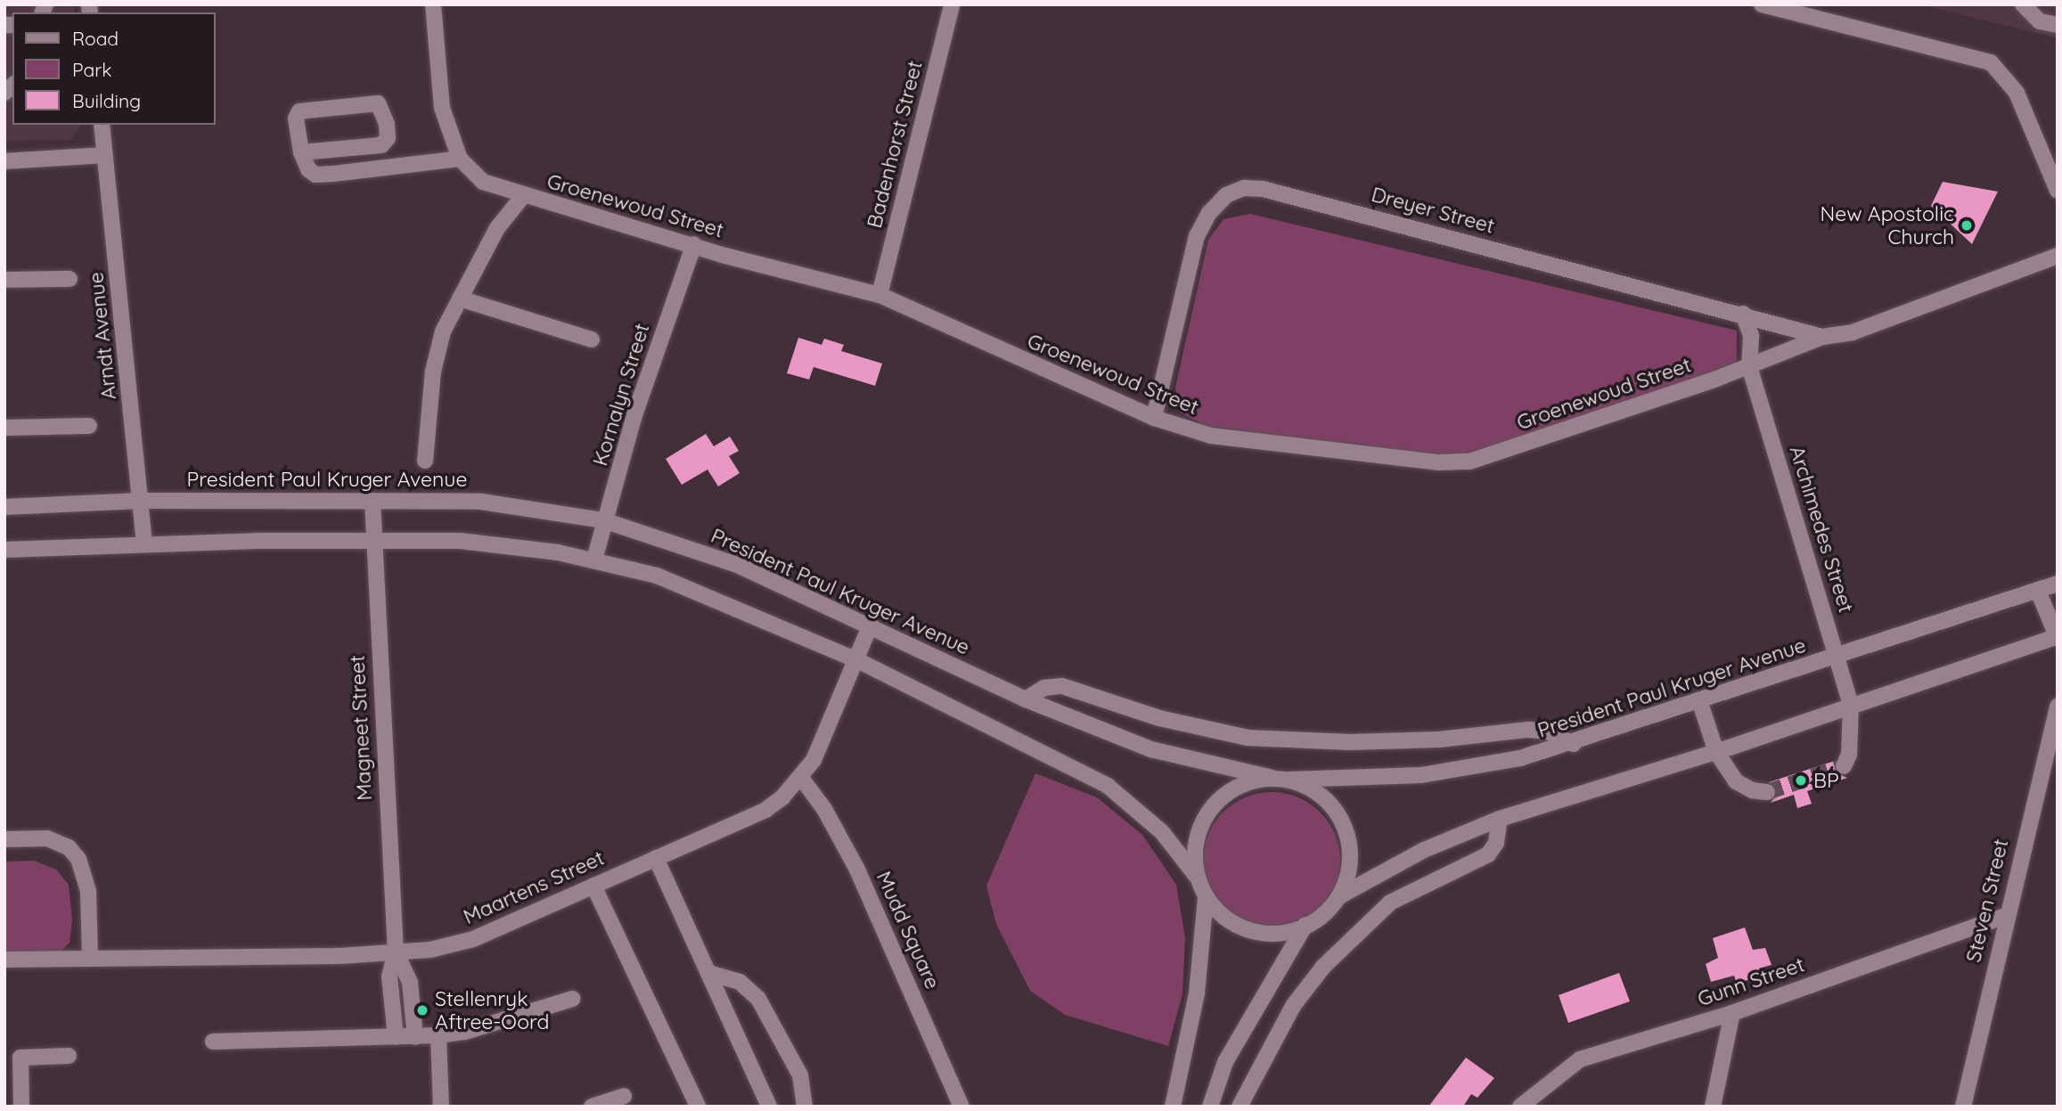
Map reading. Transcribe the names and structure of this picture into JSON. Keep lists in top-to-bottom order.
{
  "streets": {
    "street": [
      "Badenhorst Street",
      "Groenewoud Street",
      "Dreyer Street",
      "Arndt Avenue",
      "Kornalyn Street",
      "President Paul Kruger Avenue",
      "Archimedes Street",
      "Magneet Street",
      "Maartens Street",
      "Steven Street",
      "Mudd Square",
      "Gunn Street"
    ]
  },
  "crossings": [
    ["Badenhorst Street", "Groenewoud Street"],
    ["Groenewoud Street", "Dreyer Street"],
    ["Groenewoud Street", "Kornalyn Street"],
    ["Groenewoud Street", "Archimedes Street"],
    ["Dreyer Street", "Archimedes Street"],
    ["Arndt Avenue", "President Paul Kruger Avenue"],
    ["Kornalyn Street", "President Paul Kruger Avenue"],
    ["President Paul Kruger Avenue", "Archimedes Street"],
    ["President Paul Kruger Avenue", "Magneet Street"],
    ["President Paul Kruger Avenue", "Maartens Street"],
    ["Magneet Street", "Maartens Street"],
    ["Maartens Street", "Mudd Square"],
    ["Steven Street", "Gunn Street"]
  ],
  "places": ["New Apostolic Church", "BP", "Stellenryk Aftree-Oord"],
  "legend": ["Road", "Park", "Building"]
}
